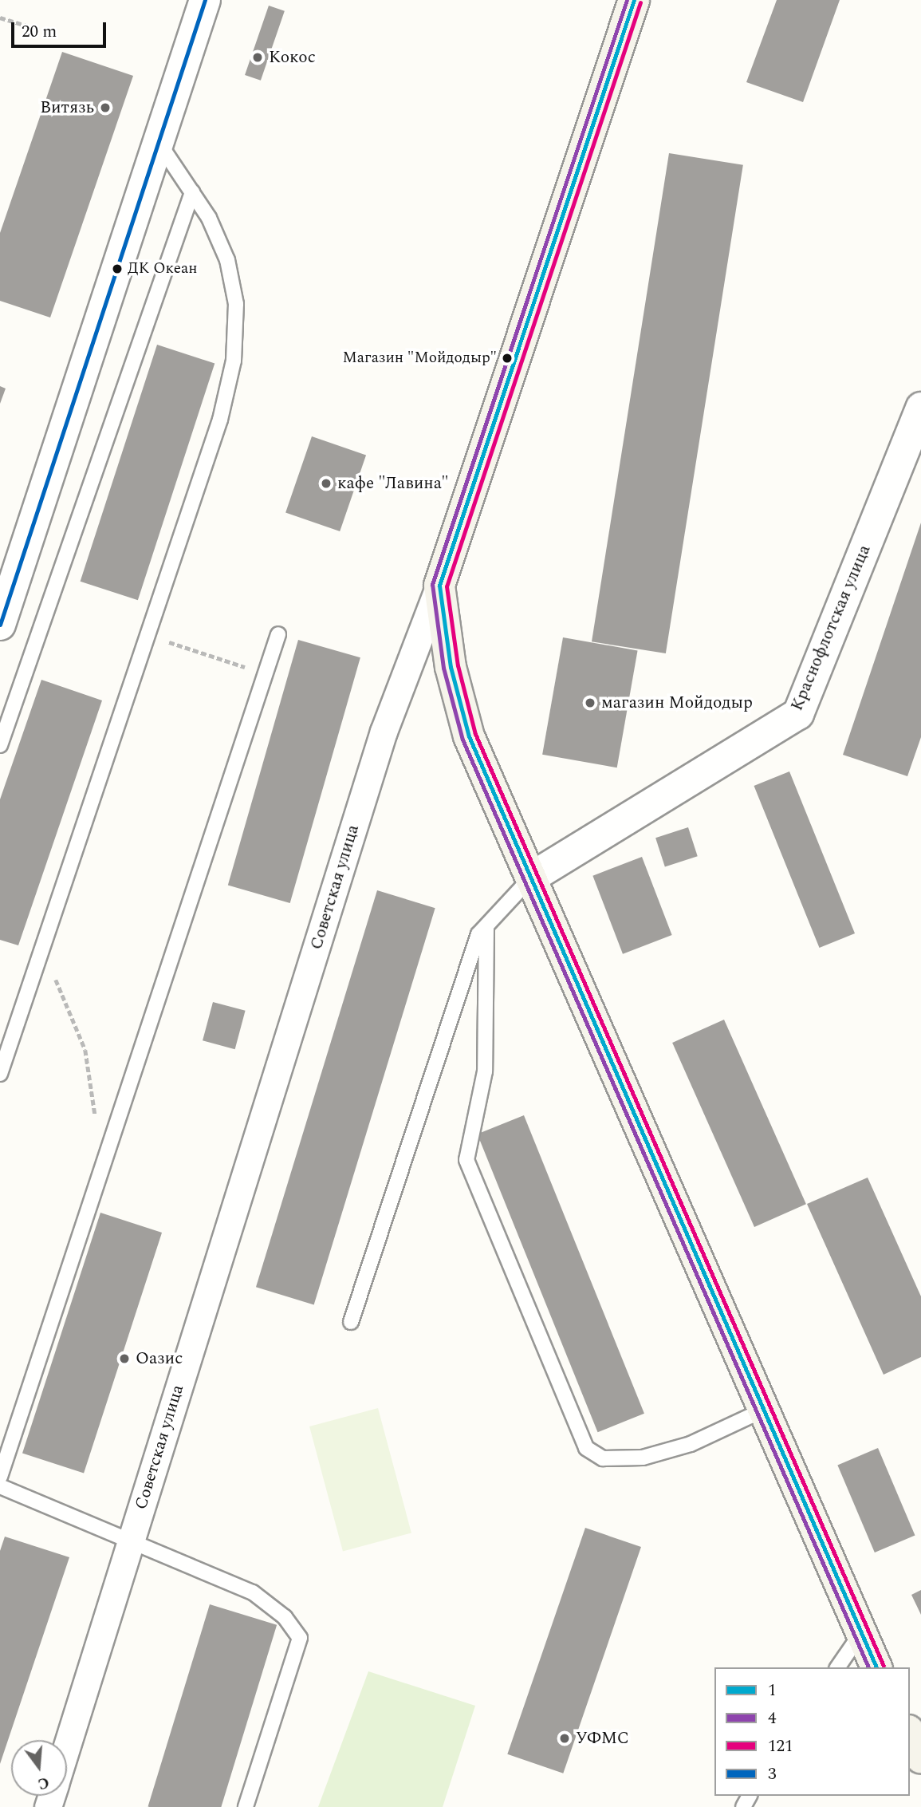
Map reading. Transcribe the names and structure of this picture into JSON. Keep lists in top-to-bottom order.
{
  "streets": {
    "main road": ["Советская улица"],
    "street": ["Краснофлотская улица"]
  },
  "places": [
    "Кокос",
    "Витязь",
    "ДК Океан",
    "Магазин \"Мойдодыр\"",
    "кафе \"Лавина\"",
    "магазин Мойдодыр",
    "Оазис",
    "УФМС"
  ],
  "lines": [
    "transit line 1",
    "transit line 4",
    "transit line 3",
    "transit line 121"
  ],
  "legend": [
    "1",
    "4",
    "121",
    "3"
  ],
  "scale_bar": "20 m",
  "north": "bottom"
}
